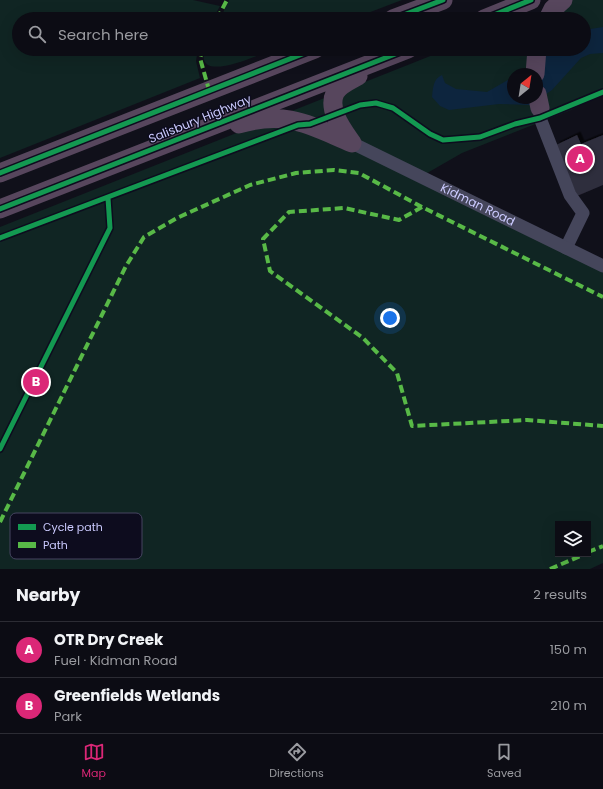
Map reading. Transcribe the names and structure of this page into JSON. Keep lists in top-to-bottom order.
{
  "streets": {
    "highway": ["Salisbury Highway"],
    "street": ["Kidman Road"]
  },
  "legend": ["Cycle path", "Path"],
  "north": "top right",
  "page": {
    "search": "Search here",
    "pins": ["A", "B"],
    "heading": ["Nearby", "2 results"],
    "list": [
      {
        "mark": "A",
        "name": "OTR Dry Creek",
        "note": "Fuel · Kidman Road",
        "value": "150 m"
      },
      {
        "mark": "B",
        "name": "Greenfields Wetlands",
        "note": "Park",
        "value": "210 m"
      }
    ],
    "nav": ["Map", "Directions", "Saved"]
  }
}
